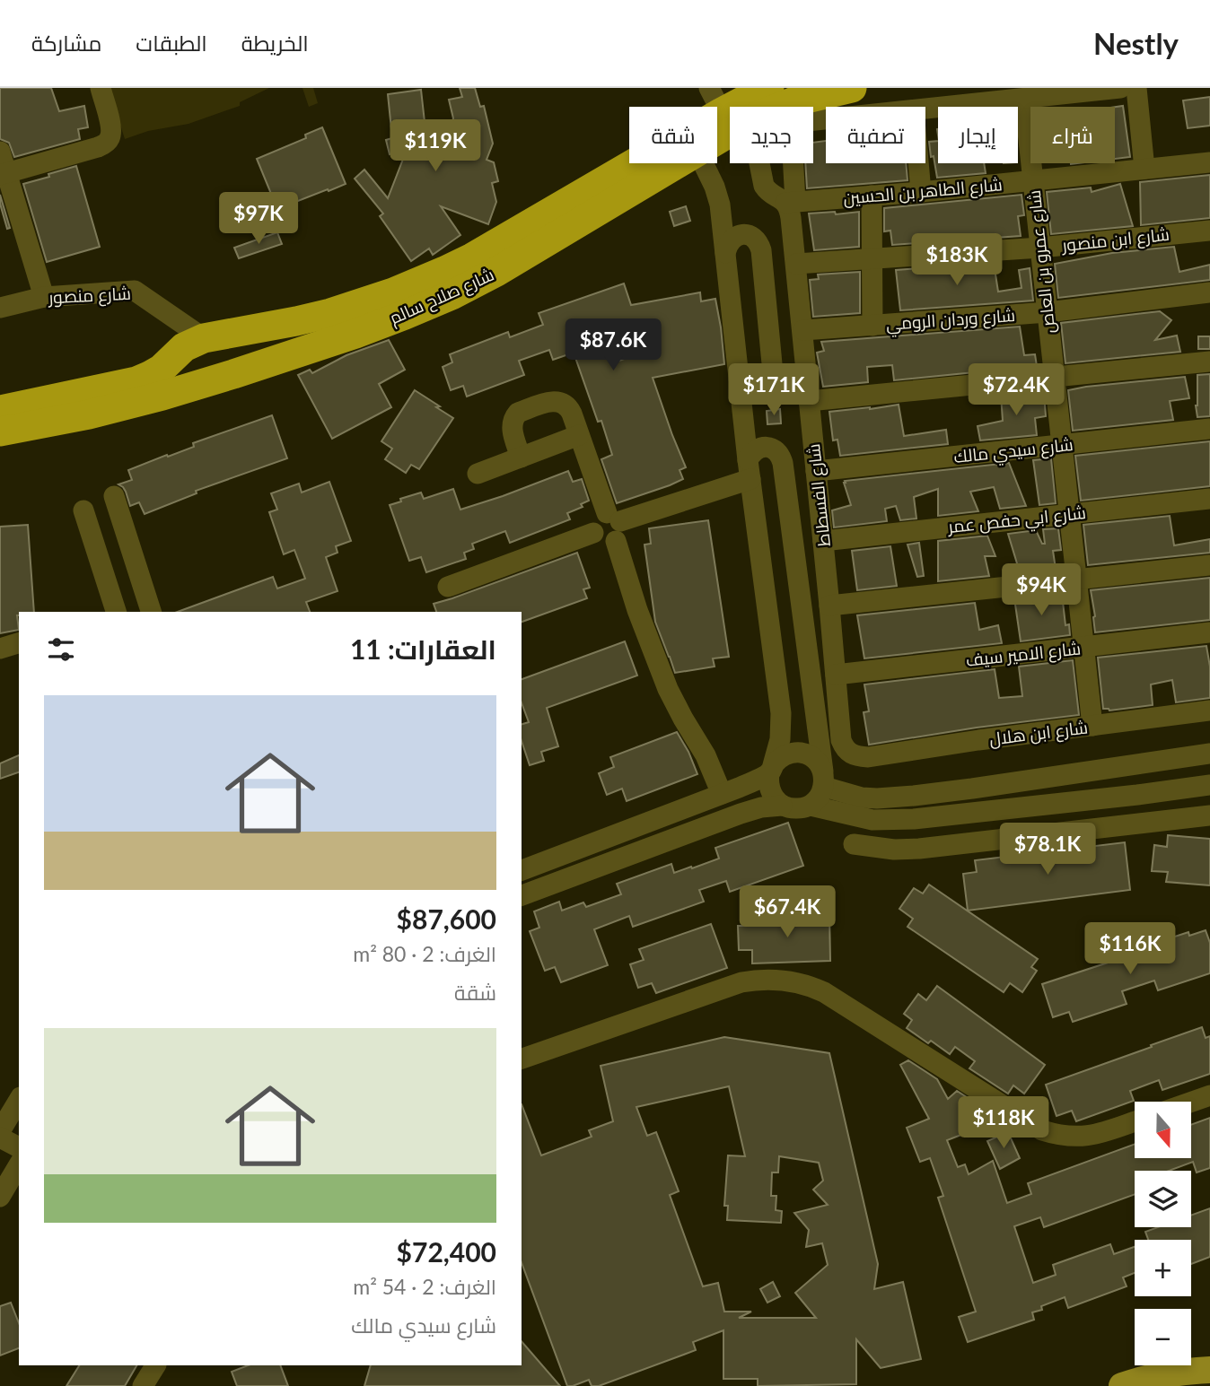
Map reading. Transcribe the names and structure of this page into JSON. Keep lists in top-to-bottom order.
{
  "streets": {
    "highway": ["شارع صلاح سالم"],
    "street": [
      "شارع الطاهر بن الحسين",
      "شارع ابن منصور",
      "شارع عمرو بن العاص",
      "شارع منصور",
      "شارع وردان الرومي",
      "شارع سيدي مالك",
      "شارع الفسطاط",
      "شارع ابي حفص عمر",
      "شارع الامير سيف",
      "شارع ابن هلال"
    ]
  },
  "crossings": [
    ["شارع الطاهر بن الحسين", "شارع عمرو بن العاص"],
    ["شارع الطاهر بن الحسين", "شارع الفسطاط"],
    ["شارع ابن منصور", "شارع عمرو بن العاص"],
    ["شارع ابن منصور", "شارع الفسطاط"],
    ["شارع عمرو بن العاص", "شارع وردان الرومي"],
    ["شارع عمرو بن العاص", "شارع سيدي مالك"],
    ["شارع عمرو بن العاص", "شارع ابي حفص عمر"],
    ["شارع عمرو بن العاص", "شارع الامير سيف"],
    ["شارع عمرو بن العاص", "شارع ابن هلال"],
    ["شارع منصور", "شارع صلاح سالم"],
    ["شارع وردان الرومي", "شارع الفسطاط"],
    ["شارع سيدي مالك", "شارع الفسطاط"],
    ["شارع الفسطاط", "شارع ابي حفص عمر"],
    ["شارع الفسطاط", "شارع الامير سيف"],
    ["شارع الفسطاط", "شارع ابن هلال"]
  ],
  "north": "bottom",
  "page": {
    "header": "Nestly",
    "nav": ["الخريطة", "الطبقات", "مشاركة"],
    "chip": [
      "شراء",
      "إيجار",
      "تصفية",
      "جديد",
      "شقة"
    ],
    "price": [
      "$119K",
      "$97K",
      "$183K",
      "$87.6K",
      "$171K",
      "$72.4K",
      "$94K",
      "$78.1K",
      "$67.4K",
      "$116K",
      "$118K"
    ],
    "heading": "العقارات: 11",
    "list": [
      {
        "name": "$87,600",
        "note": "الغرف: 2 · 80 m² · شقة"
      },
      {
        "name": "$72,400",
        "note": "الغرف: 2 · 54 m² · شارع سيدي مالك"
      }
    ],
    "map_buttons": ["+", "−"]
  }
}
